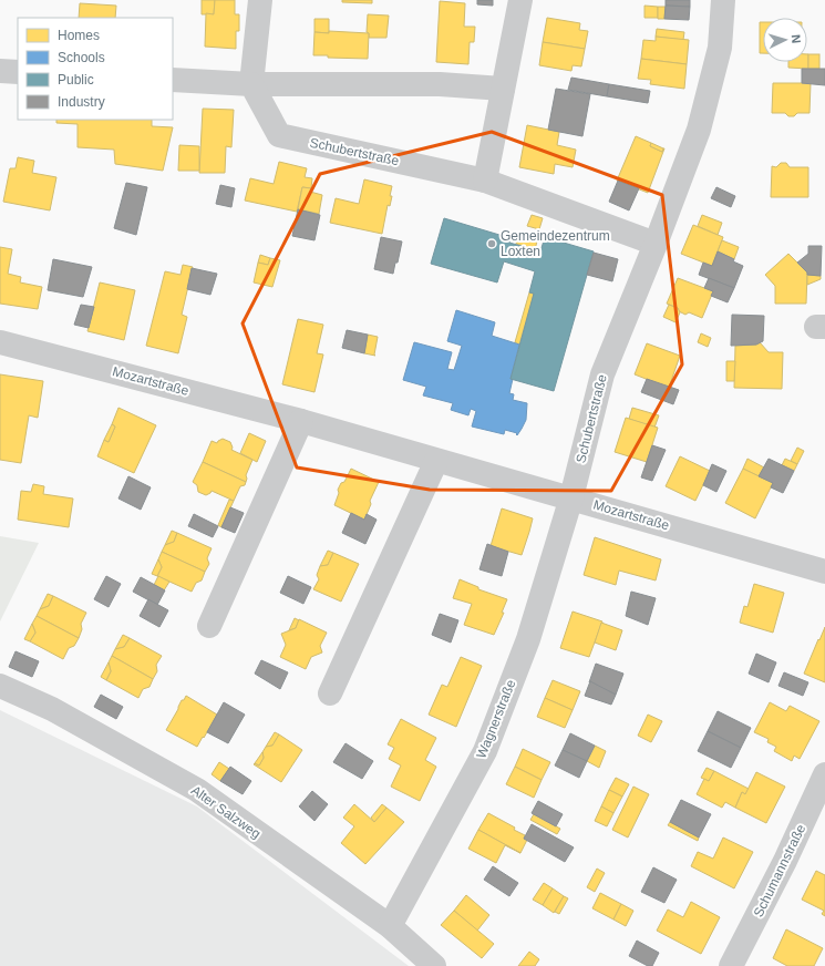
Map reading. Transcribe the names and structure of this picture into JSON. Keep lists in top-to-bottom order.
{
  "streets": {
    "street": [
      "Schubertstraße",
      "Mozartstraße",
      "Wagnerstraße",
      "Alter Salzweg",
      "Schumannstraße"
    ]
  },
  "crossings": [
    ["Schubertstraße", "Mozartstraße"],
    ["Schubertstraße", "Wagnerstraße"],
    ["Mozartstraße", "Wagnerstraße"],
    ["Wagnerstraße", "Alter Salzweg"]
  ],
  "places": ["Gemeindezentrum Loxten"],
  "legend": [
    "Homes",
    "Schools",
    "Public",
    "Industry"
  ],
  "north": "right"
}
